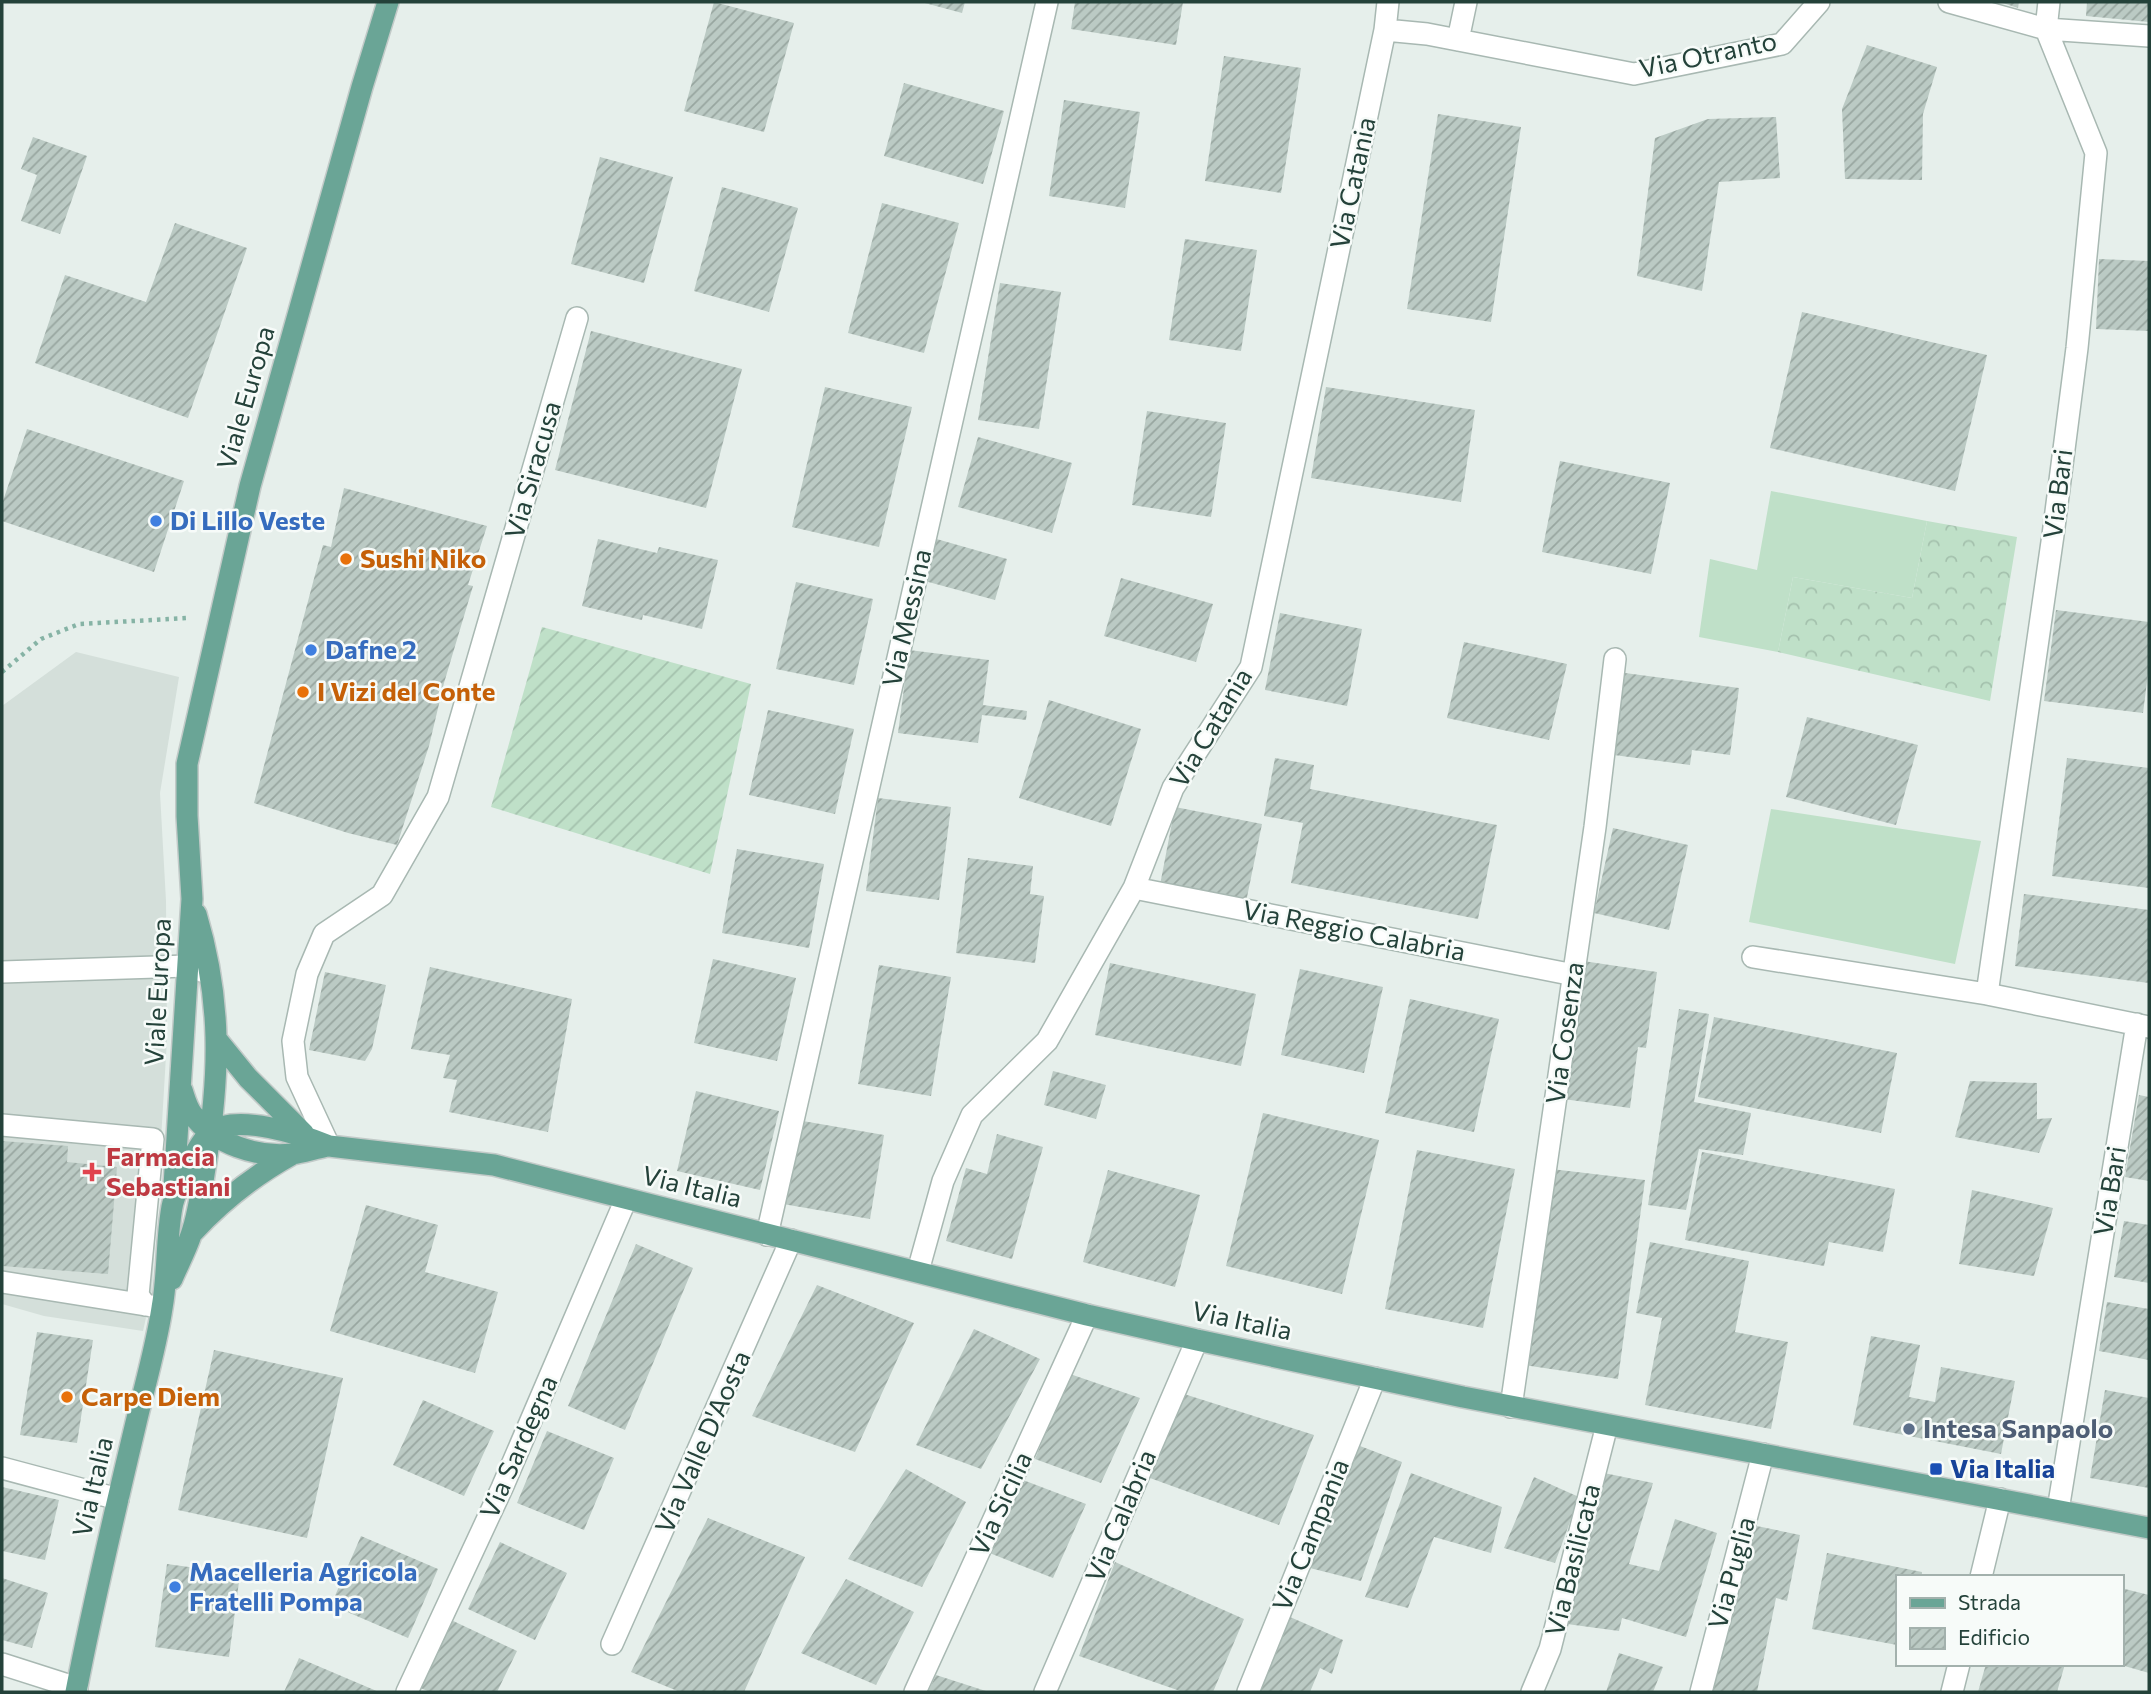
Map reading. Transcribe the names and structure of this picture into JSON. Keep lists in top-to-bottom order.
{
  "streets": {
    "main road": ["Viale Europa", "Via Italia"],
    "street": [
      "Via Otranto",
      "Via Catania",
      "Via Siracusa",
      "Via Bari",
      "Via Messina",
      "Via Reggio Calabria",
      "Via Cosenza",
      "Via Valle D'Aosta",
      "Via Sardegna",
      "Via Sicilia",
      "Via Calabria",
      "Via Campania",
      "Via Basilicata",
      "Via Puglia"
    ]
  },
  "crossings": [
    ["Via Otranto", "Via Catania"],
    ["Via Catania", "Via Reggio Calabria"],
    ["Via Catania", "Via Italia"],
    ["Viale Europa", "Via Italia"],
    ["Via Siracusa", "Via Italia"],
    ["Via Bari", "Via Italia"],
    ["Via Messina", "Via Italia"],
    ["Via Reggio Calabria", "Via Cosenza"],
    ["Via Cosenza", "Via Italia"],
    ["Via Italia", "Via Valle D'Aosta"],
    ["Via Italia", "Via Sardegna"],
    ["Via Italia", "Via Sicilia"],
    ["Via Italia", "Via Calabria"],
    ["Via Italia", "Via Campania"],
    ["Via Italia", "Via Basilicata"],
    ["Via Italia", "Via Puglia"]
  ],
  "places": {
    "other": [
      "Di Lillo Veste",
      "Sushi Niko",
      "Dafne 2",
      "I Vizi del Conte",
      "Carpe Diem",
      "Intesa Sanpaolo",
      "Macelleria Agricola Fratelli Pompa"
    ],
    "health": ["Farmacia Sebastiani"],
    "transit": ["Via Italia"]
  },
  "legend": ["Strada", "Edificio"]
}
